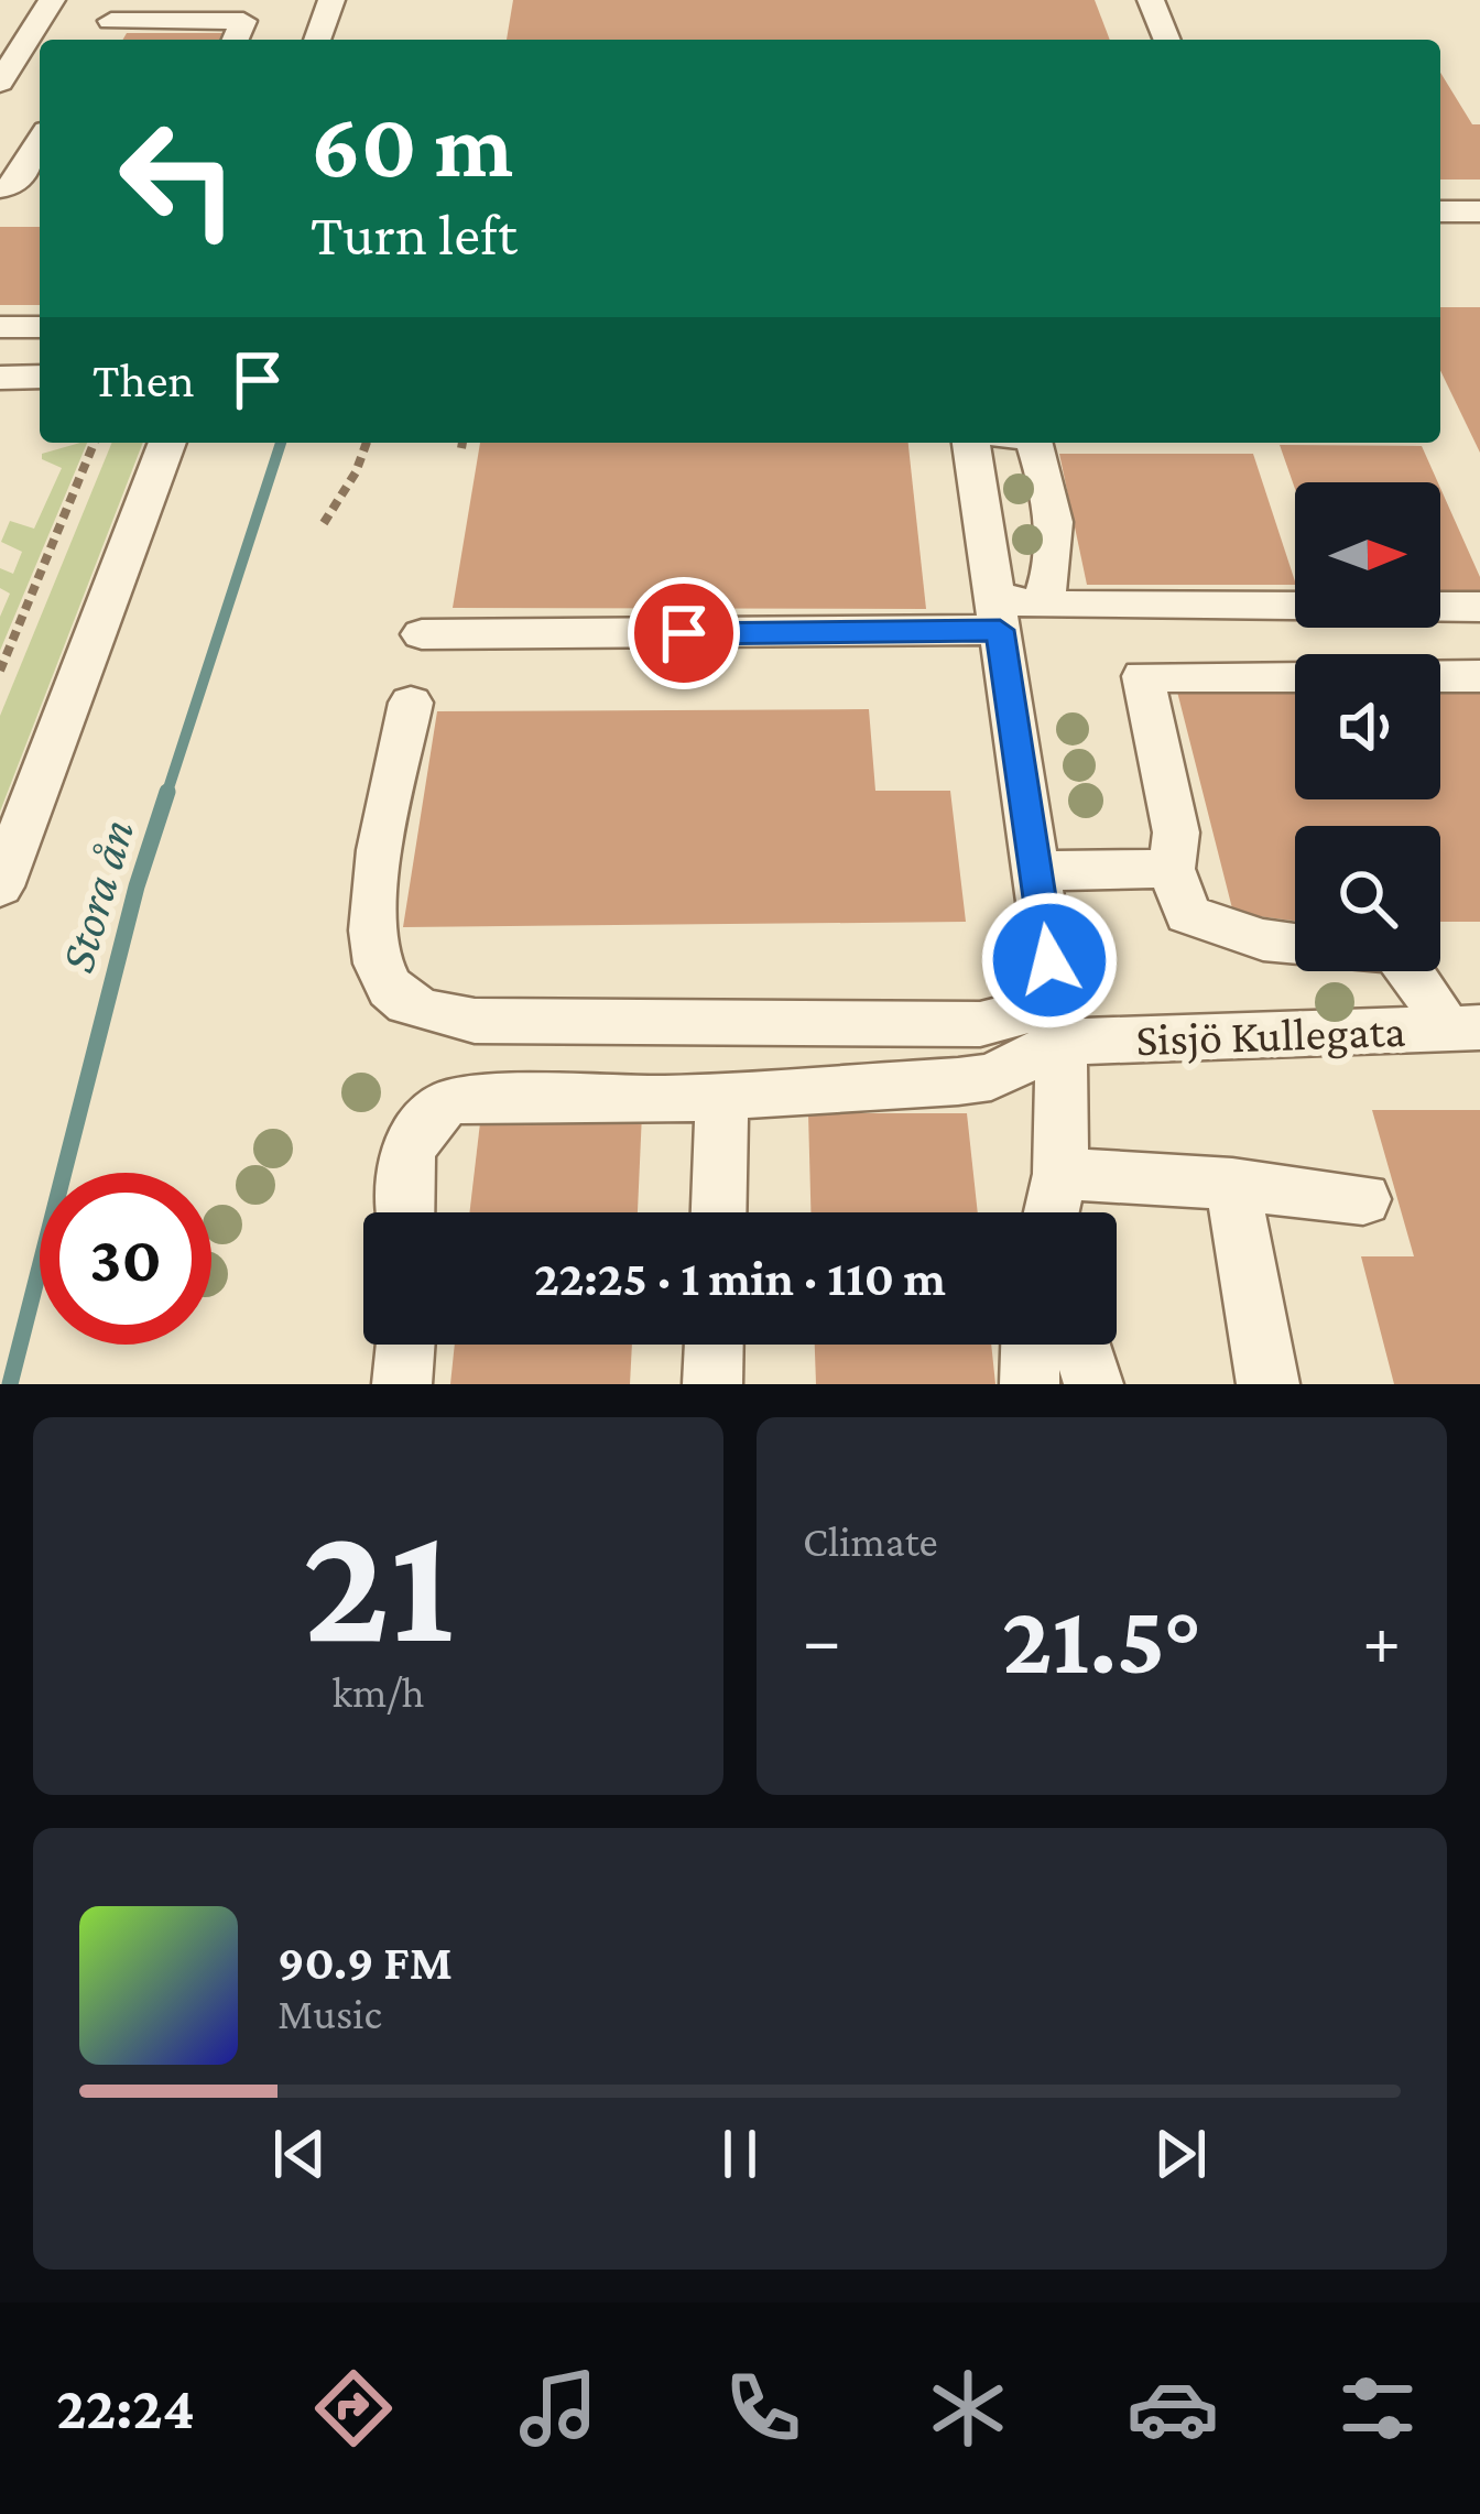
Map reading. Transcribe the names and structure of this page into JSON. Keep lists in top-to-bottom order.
{
  "streets": {
    "street": ["Sisjö Kullegata"]
  },
  "water": ["Stora ån"],
  "north": "right",
  "page": {
    "turn": ["60 m", "Turn left"],
    "then": "Then",
    "limit": "30",
    "trip": "22:25 · 1 min · 110 m",
    "tile": [
      ["21", "km/h"],
      "Climate"
    ],
    "heat": ["−", "21.5°", "+"],
    "song": ["90.9 FM", "Music"],
    "tabs": "22:24"
  }
}
